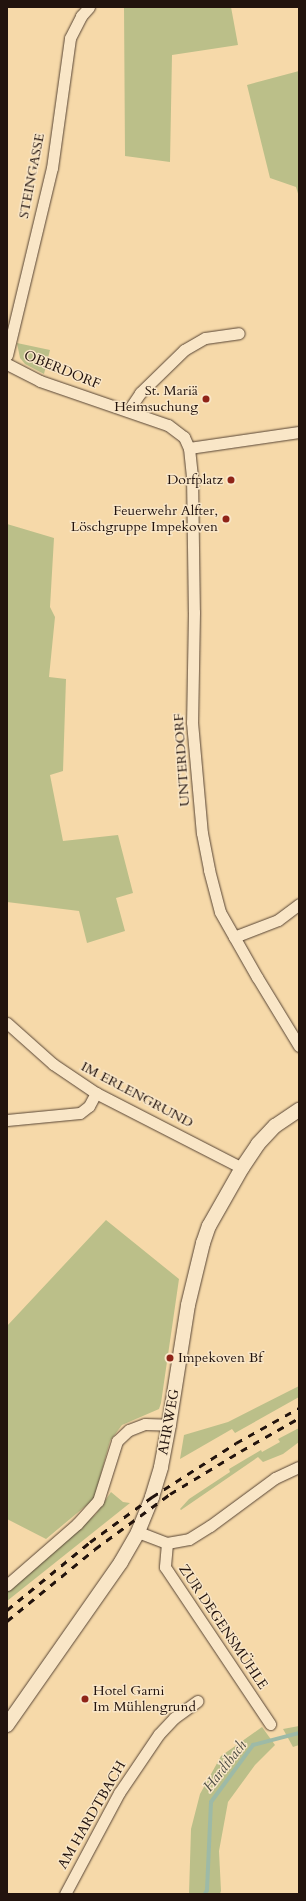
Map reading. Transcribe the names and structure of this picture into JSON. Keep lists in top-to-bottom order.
{
  "streets": {
    "street": [
      "STEINGASSE",
      "OBERDORF",
      "UNTERDORF",
      "IM ERLENGRUND",
      "AHRWEG",
      "ZUR DEGENSMÜHLE",
      "AM HARDTBACH"
    ]
  },
  "crossings": [
    ["OBERDORF", "UNTERDORF"],
    ["IM ERLENGRUND", "AHRWEG"]
  ],
  "water": ["Hardtbach"],
  "places": [
    "St. Mariä Heimsuchung",
    "Dorfplatz",
    "Feuerwehr Alfter, Löschgruppe Impekoven",
    "Impekoven Bf",
    "Hotel Garni Im Mühlengrund"
  ]
}
